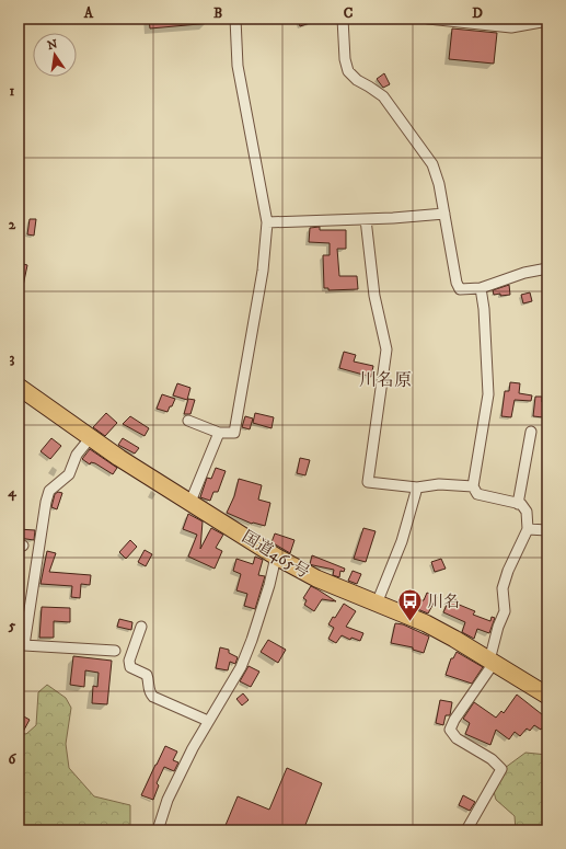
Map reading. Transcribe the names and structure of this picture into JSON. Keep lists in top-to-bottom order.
{
  "streets": {
    "highway": ["国道465号"]
  },
  "districts": ["川名原"],
  "places": {
    "bus stop": ["川名"]
  },
  "north": "top",
  "grid": {
    "columns": [
      "A",
      "B",
      "C",
      "D"
    ],
    "rows": [
      "1",
      "2",
      "3",
      "4",
      "5",
      "6"
    ]
  }
}
